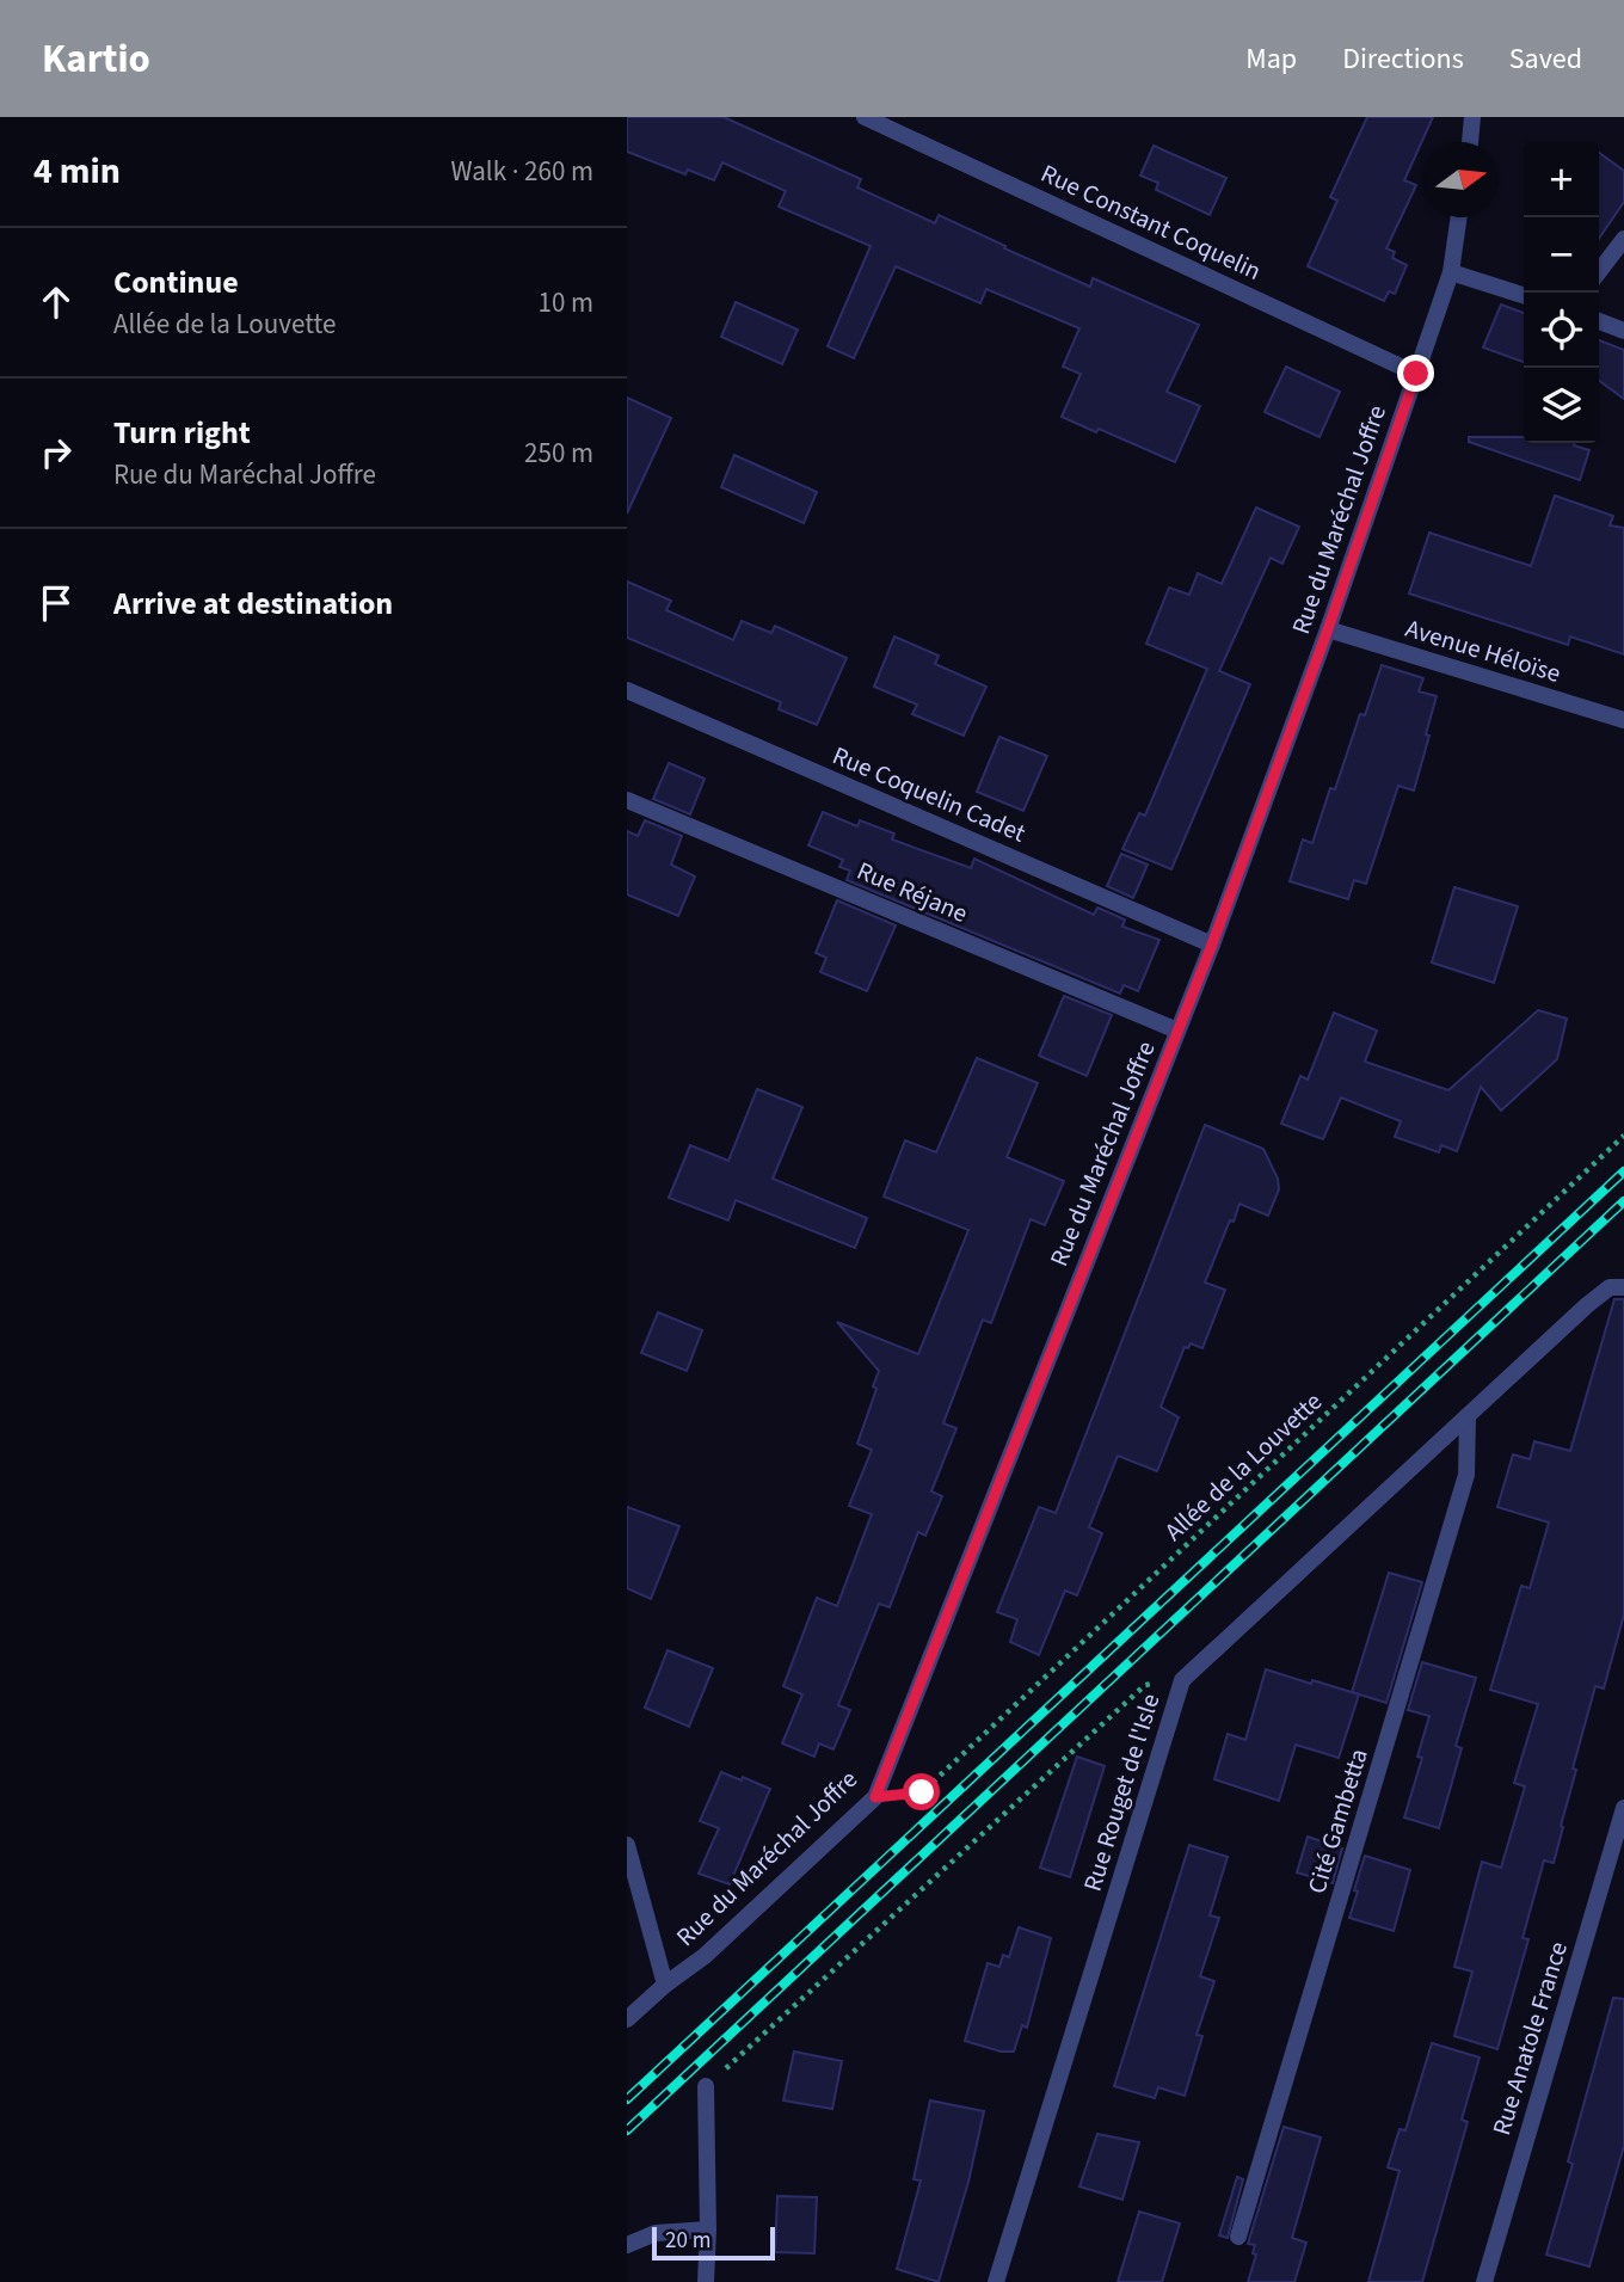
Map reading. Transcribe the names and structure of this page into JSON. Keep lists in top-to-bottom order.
{
  "streets": {
    "street": [
      "Rue Constant Coquelin",
      "Rue du Maréchal Joffre",
      "Avenue Héloïse",
      "Rue Coquelin Cadet",
      "Rue Réjane",
      "Rue Rouget de l'Isle",
      "Cité Gambetta",
      "Rue Anatole France"
    ],
    "path": ["Allée de la Louvette"]
  },
  "crossings": [
    ["Rue Constant Coquelin", "Rue du Maréchal Joffre"],
    ["Rue du Maréchal Joffre", "Avenue Héloïse"],
    ["Rue du Maréchal Joffre", "Rue Coquelin Cadet"],
    ["Rue du Maréchal Joffre", "Rue Réjane"],
    ["Rue du Maréchal Joffre", "Allée de la Louvette"],
    ["Rue Rouget de l'Isle", "Cité Gambetta"]
  ],
  "scale_bar": "20 m",
  "north": "right",
  "page": {
    "header": "Kartio",
    "nav": ["Map", "Directions", "Saved"],
    "heading": ["4 min", "Walk · 260 m"],
    "map_buttons": ["+", "−"],
    "list": [
      ["Continue", "Allée de la Louvette", "10 m"],
      ["Turn right", "Rue du Maréchal Joffre", "250 m"],
      "Arrive at destination"
    ],
    "scale": "20 m"
  }
}
